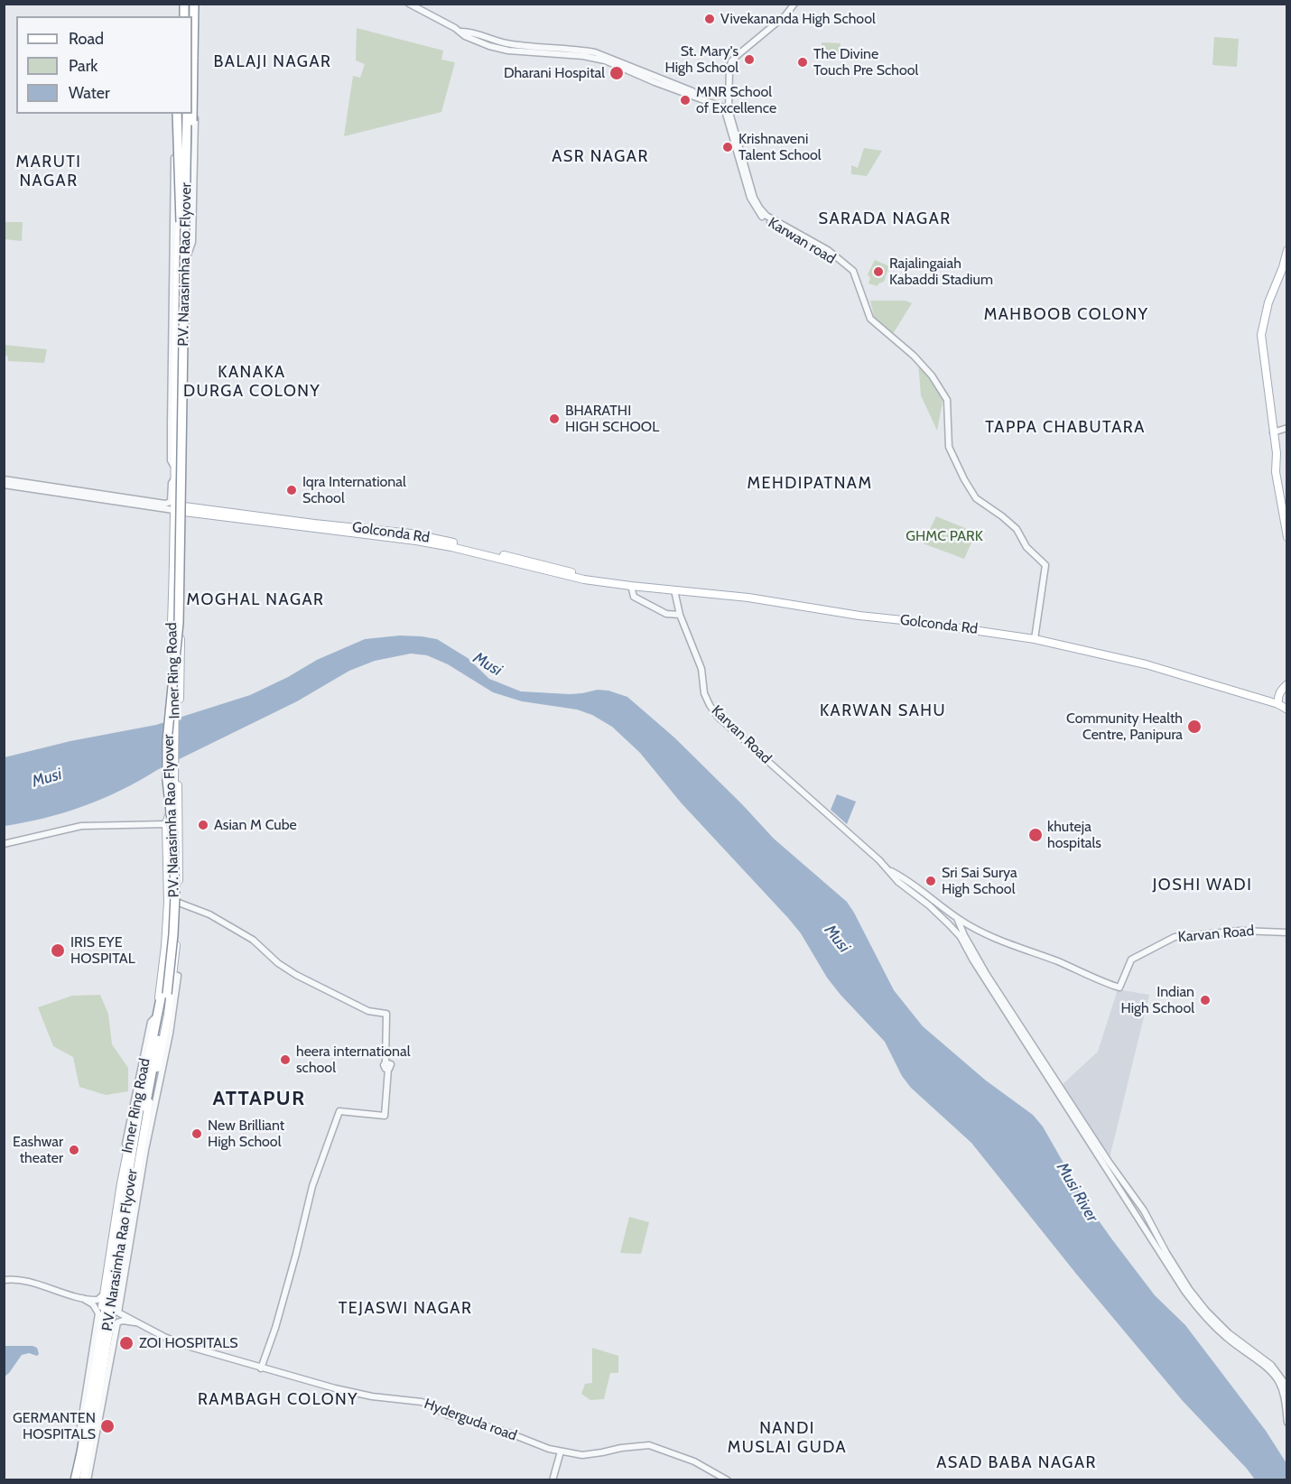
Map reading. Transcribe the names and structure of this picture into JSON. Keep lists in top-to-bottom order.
{
  "streets": {
    "highway": ["P.V. Narasimha Rao Flyover"],
    "main road": ["Golconda Rd", "Inner Ring Road"],
    "street": ["Karwan road", "Karvan Road", "Hyderguda road"]
  },
  "crossings": [
    ["Karwan road", "Golconda Rd"],
    ["P.V. Narasimha Rao Flyover", "Inner Ring Road"],
    ["Golconda Rd", "Inner Ring Road"],
    ["Golconda Rd", "Karvan Road"],
    ["Inner Ring Road", "Hyderguda road"]
  ],
  "districts": [
    "BALAJI NAGAR",
    "ASR NAGAR",
    "MARUTI NAGAR",
    "SARADA NAGAR",
    "MAHBOOB COLONY",
    "KANAKA DURGA COLONY",
    "TAPPA CHABUTARA",
    "MEHDIPATNAM",
    "MOGHAL NAGAR",
    "KARWAN SAHU",
    "JOSHI WADI",
    "ATTAPUR",
    "TEJASWI NAGAR",
    "RAMBAGH COLONY",
    "NANDI MUSLAI GUDA",
    "ASAD BABA NAGAR"
  ],
  "water": ["Musi", "Musi River"],
  "parks": ["GHMC PARK"],
  "places": [
    "Vivekananda High School",
    "St. Mary's High School",
    "The Divine Touch Pre School",
    "Dharani Hospital",
    "MNR School of Excellence",
    "Krishnaveni Talent School",
    "Rajalingaiah Kabaddi Stadium",
    "BHARATHI HIGH SCHOOL",
    "Iqra International School",
    "Community Health Centre, Panipura",
    "Asian M Cube",
    "khuteja hospitals",
    "Sri Sai Surya High School",
    "IRIS EYE HOSPITAL",
    "Indian High School",
    "heera international school",
    "New Brilliant High School",
    "Eashwar theater",
    "ZOI HOSPITALS",
    "GERMANTEN HOSPITALS"
  ],
  "legend": ["Road", "Park", "Water"]
}
